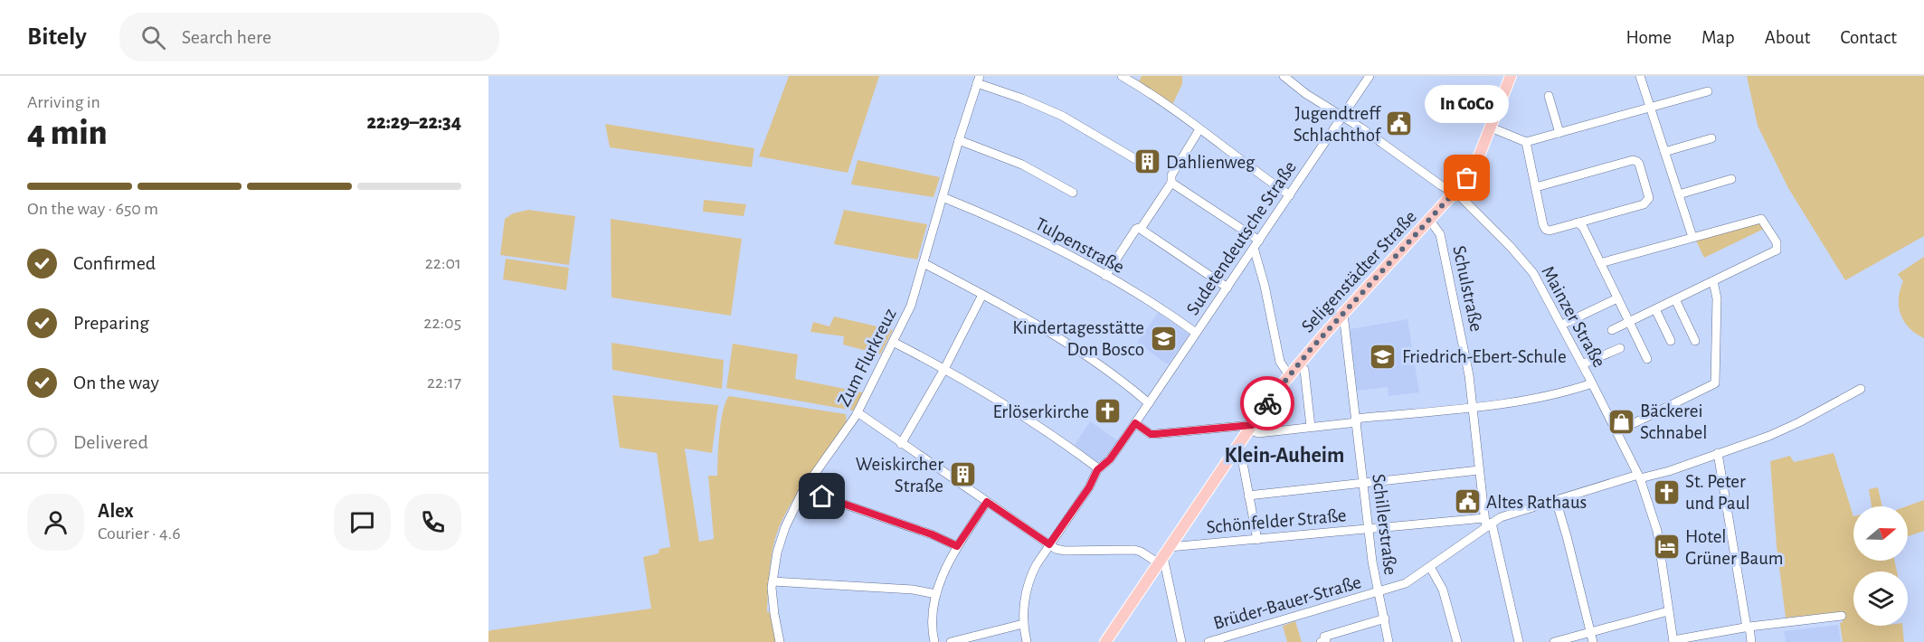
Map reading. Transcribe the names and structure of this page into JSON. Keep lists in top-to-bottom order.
{
  "streets": {
    "main road": ["Seligenstädter Straße"],
    "street": [
      "Sudetendeutsche Straße",
      "Tulpenstraße",
      "Schulstraße",
      "Mainzer Straße",
      "Zum Flurkreuz",
      "Schönfelder Straße",
      "Schillerstraße",
      "Brüder-Bauer-Straße"
    ]
  },
  "crossings": [
    ["Sudetendeutsche Straße", "Tulpenstraße"],
    ["Sudetendeutsche Straße", "Mainzer Straße"],
    ["Tulpenstraße", "Zum Flurkreuz"],
    ["Seligenstädter Straße", "Schulstraße"],
    ["Seligenstädter Straße", "Mainzer Straße"],
    ["Seligenstädter Straße", "Schönfelder Straße"],
    ["Seligenstädter Straße", "Schillerstraße"],
    ["Schulstraße", "Schönfelder Straße"],
    ["Schulstraße", "Brüder-Bauer-Straße"],
    ["Schönfelder Straße", "Schillerstraße"],
    ["Schönfelder Straße", "Brüder-Bauer-Straße"],
    ["Schillerstraße", "Brüder-Bauer-Straße"]
  ],
  "districts": ["Klein-Auheim"],
  "places": {
    "public building": ["Jugendtreff Schlachthof", "Altes Rathaus"],
    "building": ["Dahlienweg", "Weiskircher Straße"],
    "other": ["In CoCo"],
    "school or university": ["Kindertagesstätte Don Bosco", "Friedrich-Ebert-Schule"],
    "church": ["Erlöserkirche", "St. Peter und Paul"],
    "shop": ["Bäckerei Schnabel"],
    "hotel": ["Hotel Grüner Baum"]
  },
  "north": "right",
  "page": {
    "header": "Bitely",
    "search": "Search here",
    "nav": [
      "Home",
      "Map",
      "About",
      "Contact"
    ],
    "heading": ["4 min", "Arriving in", "22:29–22:34"],
    "panel": ["Alex", "Courier · 4.6"],
    "bubble": "In CoCo",
    "bar": "On the way · 650 m",
    "list": [
      ["Confirmed", "22:01"],
      ["Preparing", "22:05"],
      ["On the way", "22:17"],
      "Delivered"
    ]
  }
}
